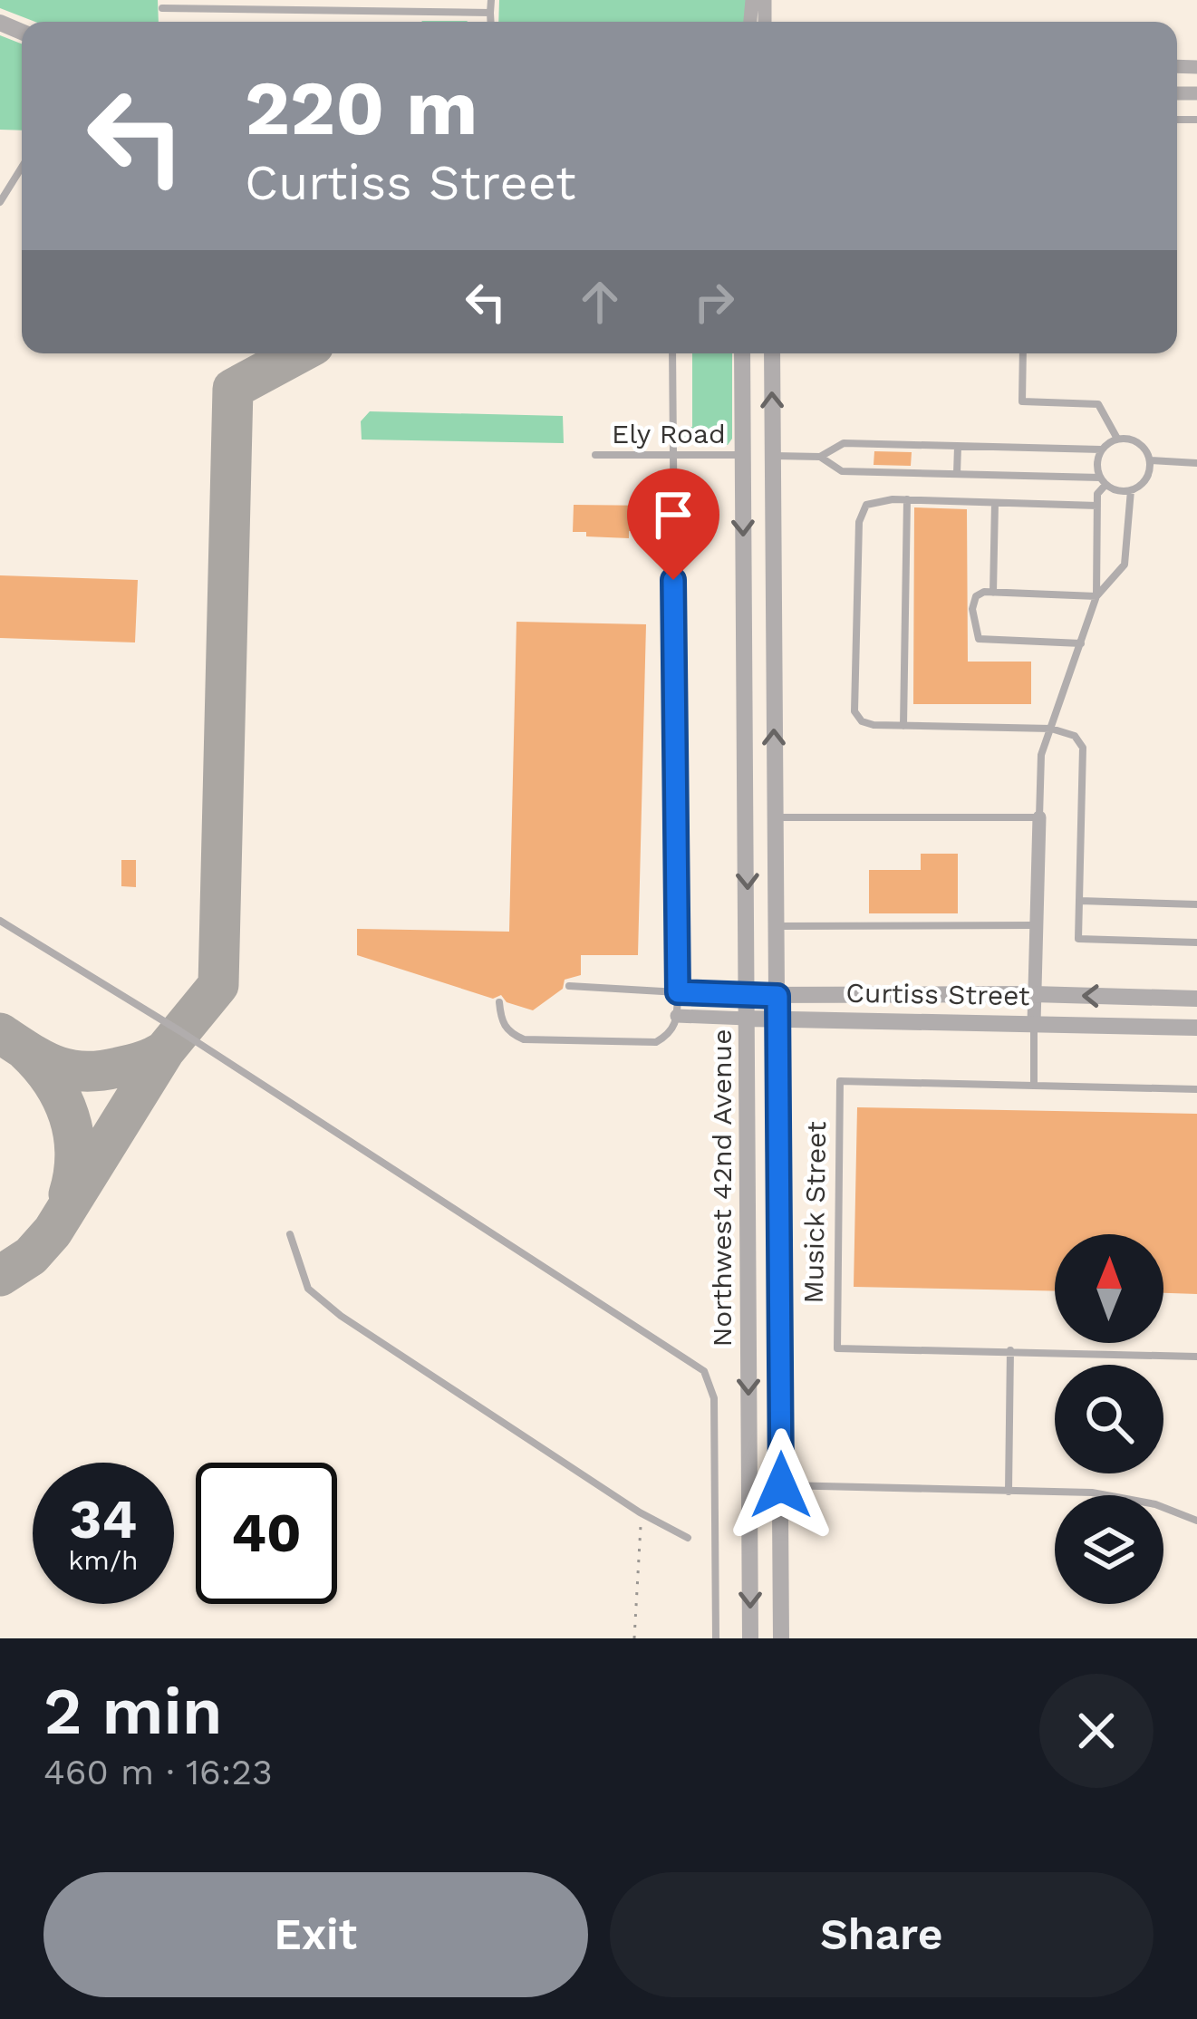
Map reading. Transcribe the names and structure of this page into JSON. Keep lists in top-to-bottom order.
{
  "streets": {
    "street": ["Curtiss Street", "Northwest 42nd Avenue"],
    "lane": ["Ely Road", "Musick Street"]
  },
  "crossings": [
    ["Ely Road", "Northwest 42nd Avenue"],
    ["Curtiss Street", "Northwest 42nd Avenue"]
  ],
  "north": "top",
  "page": {
    "turn": ["220 m", "Curtiss Street"],
    "speed": "34 km/h",
    "limit": "40",
    "heading": ["2 min", "460 m · 16:23"],
    "buttons": ["Exit", "Share"]
  }
}
